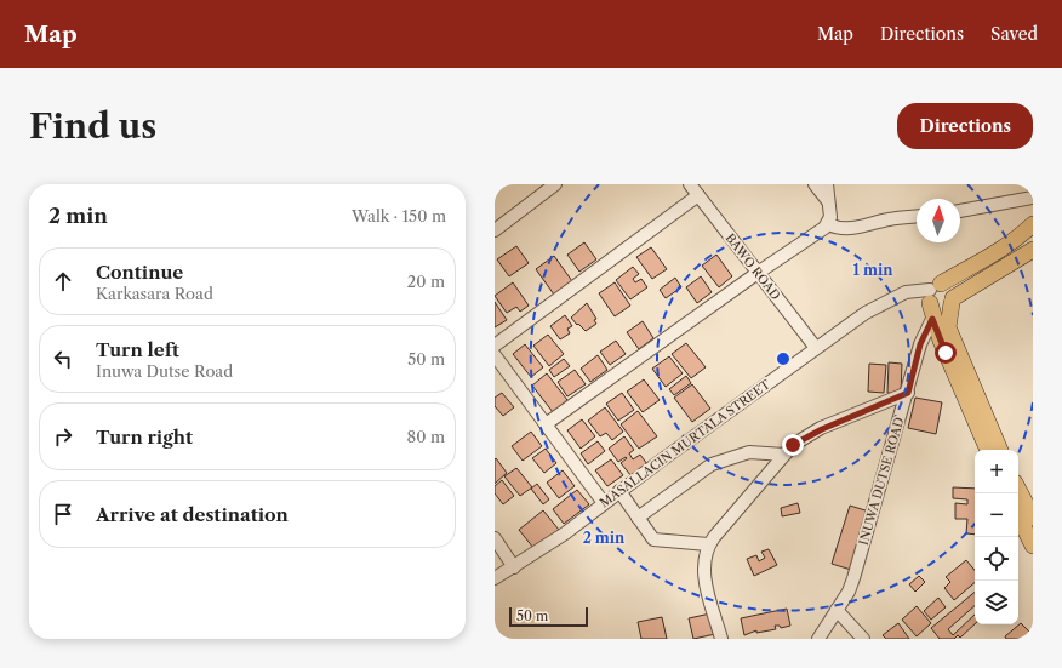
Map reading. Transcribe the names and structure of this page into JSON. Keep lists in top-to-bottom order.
{
  "streets": {
    "street": ["BAWO ROAD", "MASALLACIN MURTALA STREET", "INUWA DUTSE ROAD"]
  },
  "crossings": [
    ["BAWO ROAD", "MASALLACIN MURTALA STREET"]
  ],
  "scale_bar": "50 m",
  "north": "top",
  "page": {
    "header": "Map",
    "nav": ["Map", "Directions", "Saved"],
    "buttons": "Directions",
    "title": "Find us",
    "heading": ["2 min", "Walk · 150 m"],
    "list": [
      ["Continue", "Karkasara Road", "20 m"],
      ["Turn left", "Inuwa Dutse Road", "50 m"],
      ["Turn right", "80 m"],
      "Arrive at destination"
    ],
    "map_buttons": ["+", "−"],
    "scale": "50 m"
  },
  "rings": ["1 min", "2 min"]
}
